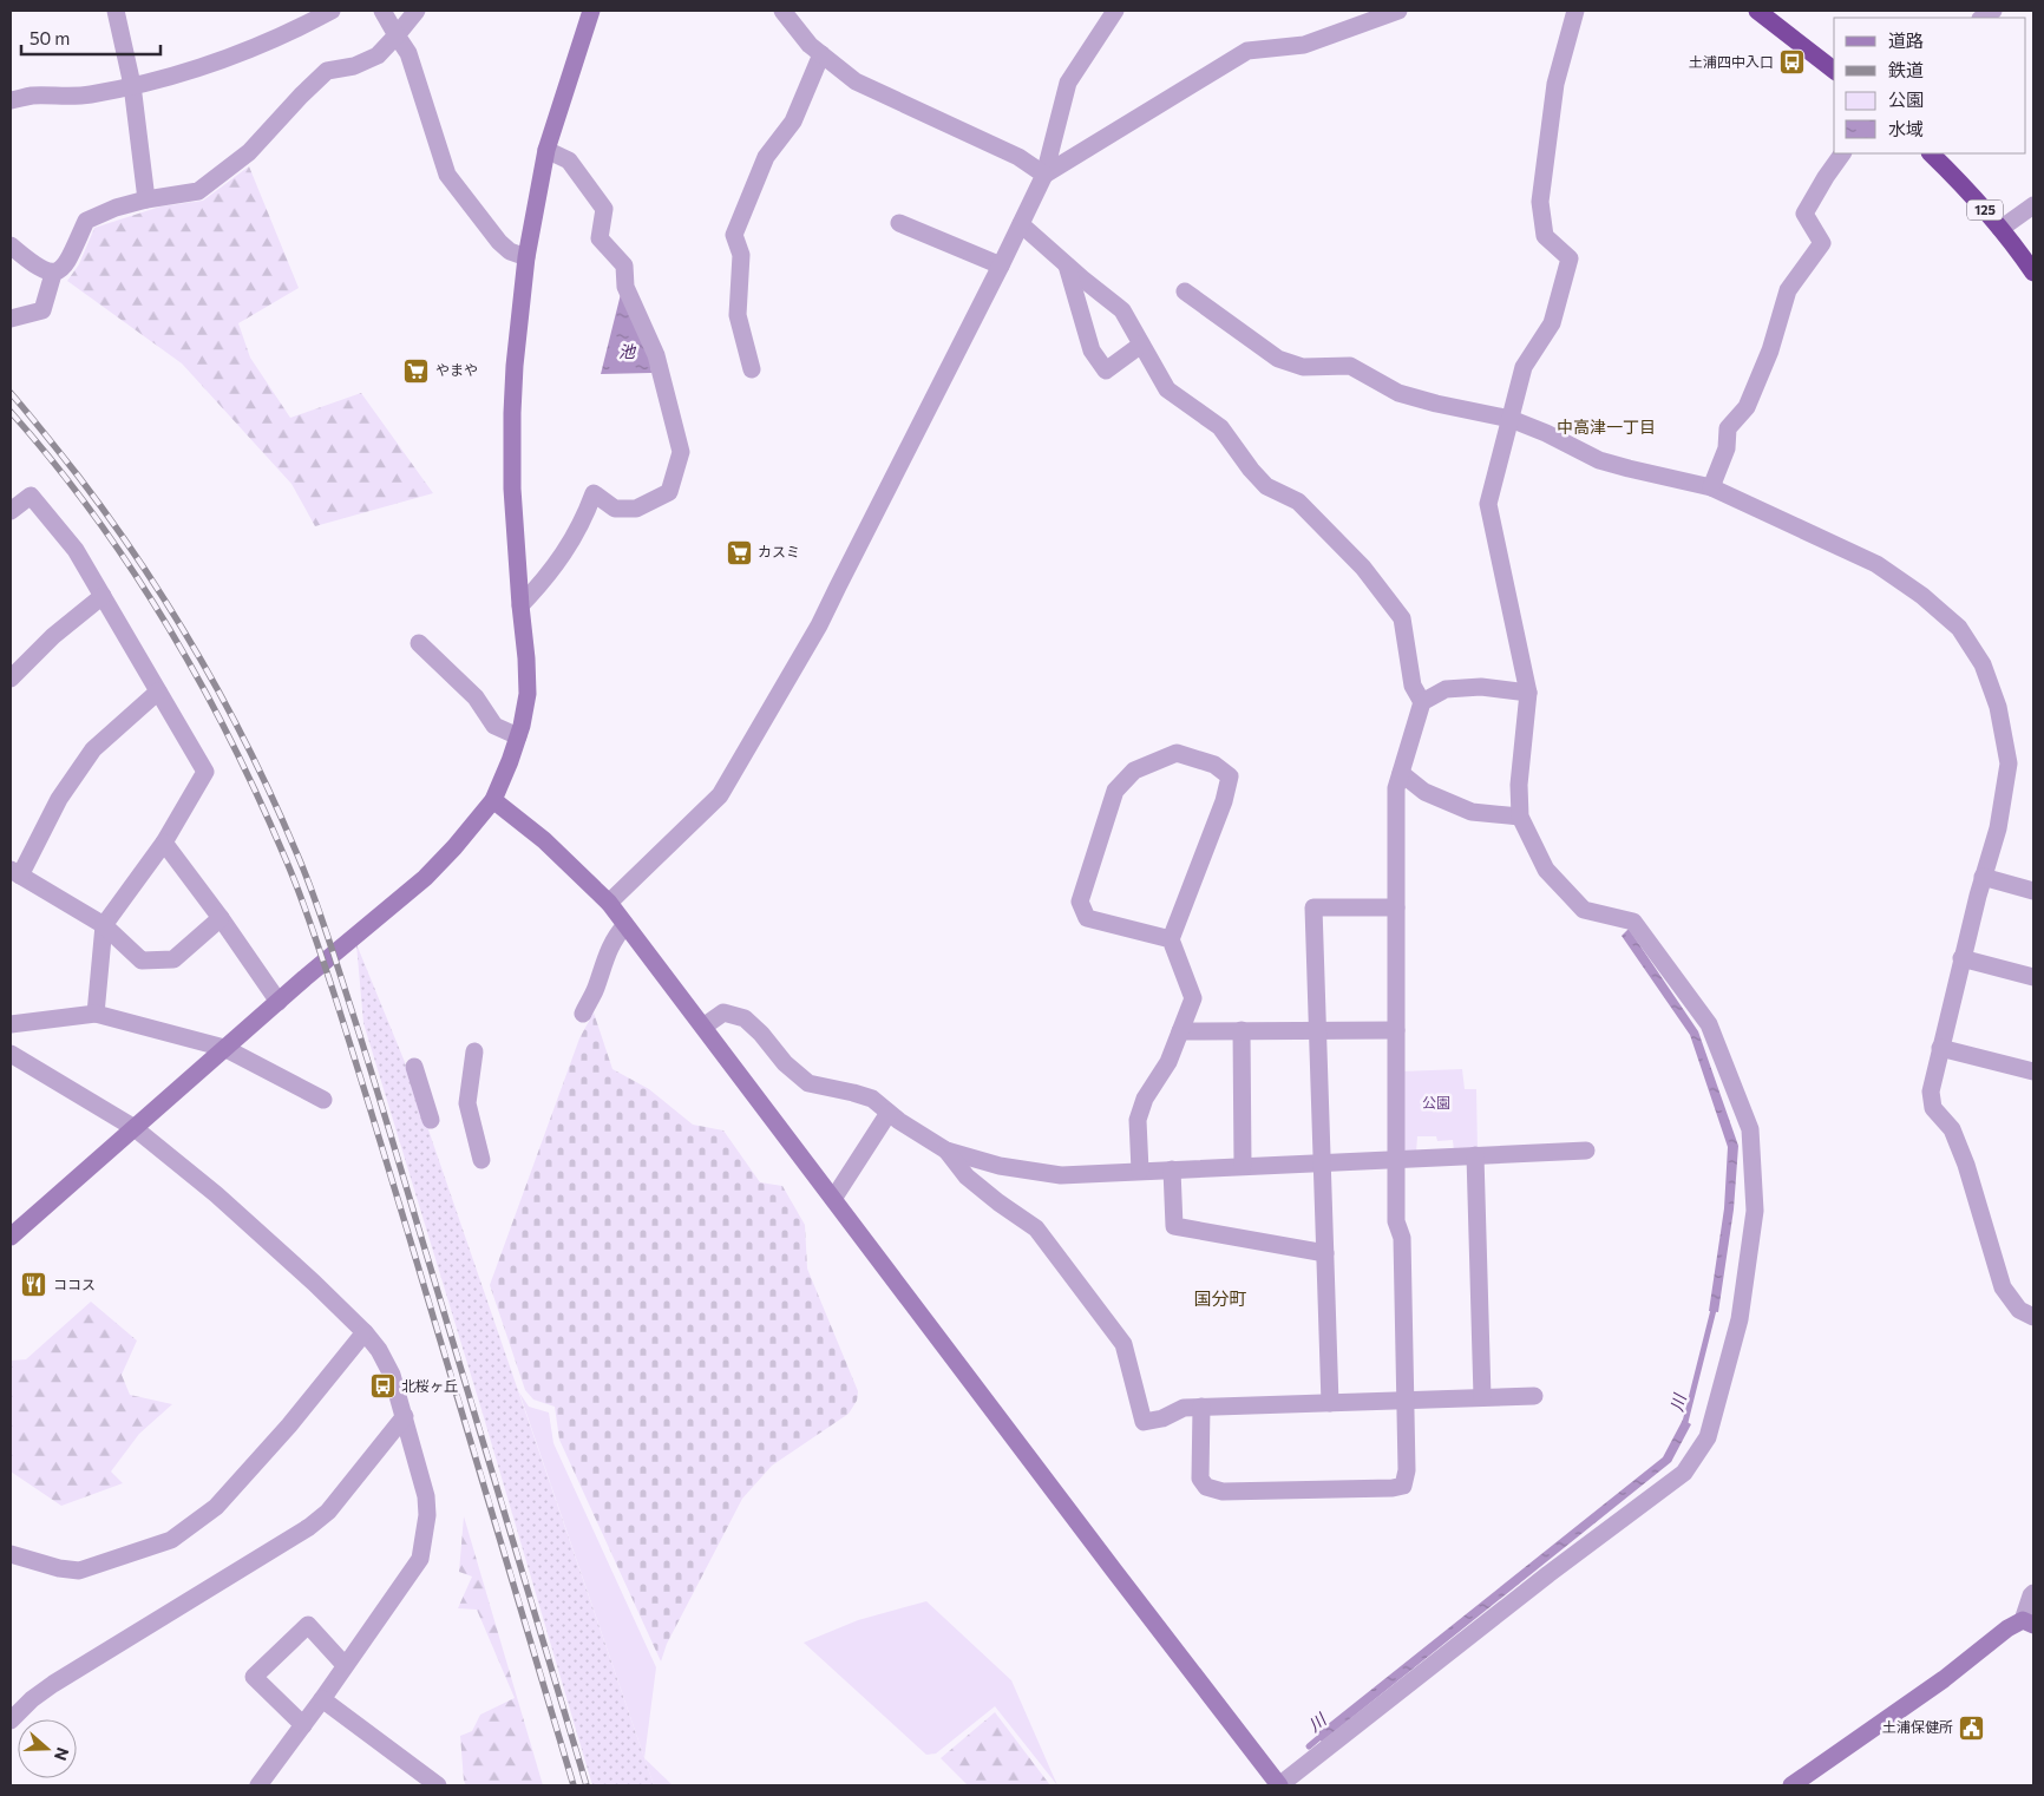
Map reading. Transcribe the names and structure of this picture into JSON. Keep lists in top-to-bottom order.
{
  "streets": {
    "highway": ["125"]
  },
  "districts": ["中高津一丁目", "国分町"],
  "water": ["池", "川"],
  "parks": ["公園"],
  "places": {
    "bus stop": ["土浦四中入口", "北桜ヶ丘"],
    "supermarket": ["やまや", "カスミ"],
    "restaurant": ["ココス"],
    "public building": ["土浦保健所"]
  },
  "legend": [
    "道路",
    "鉄道",
    "公園",
    "水域"
  ],
  "scale_bar": "50 m",
  "north": "right"
}
